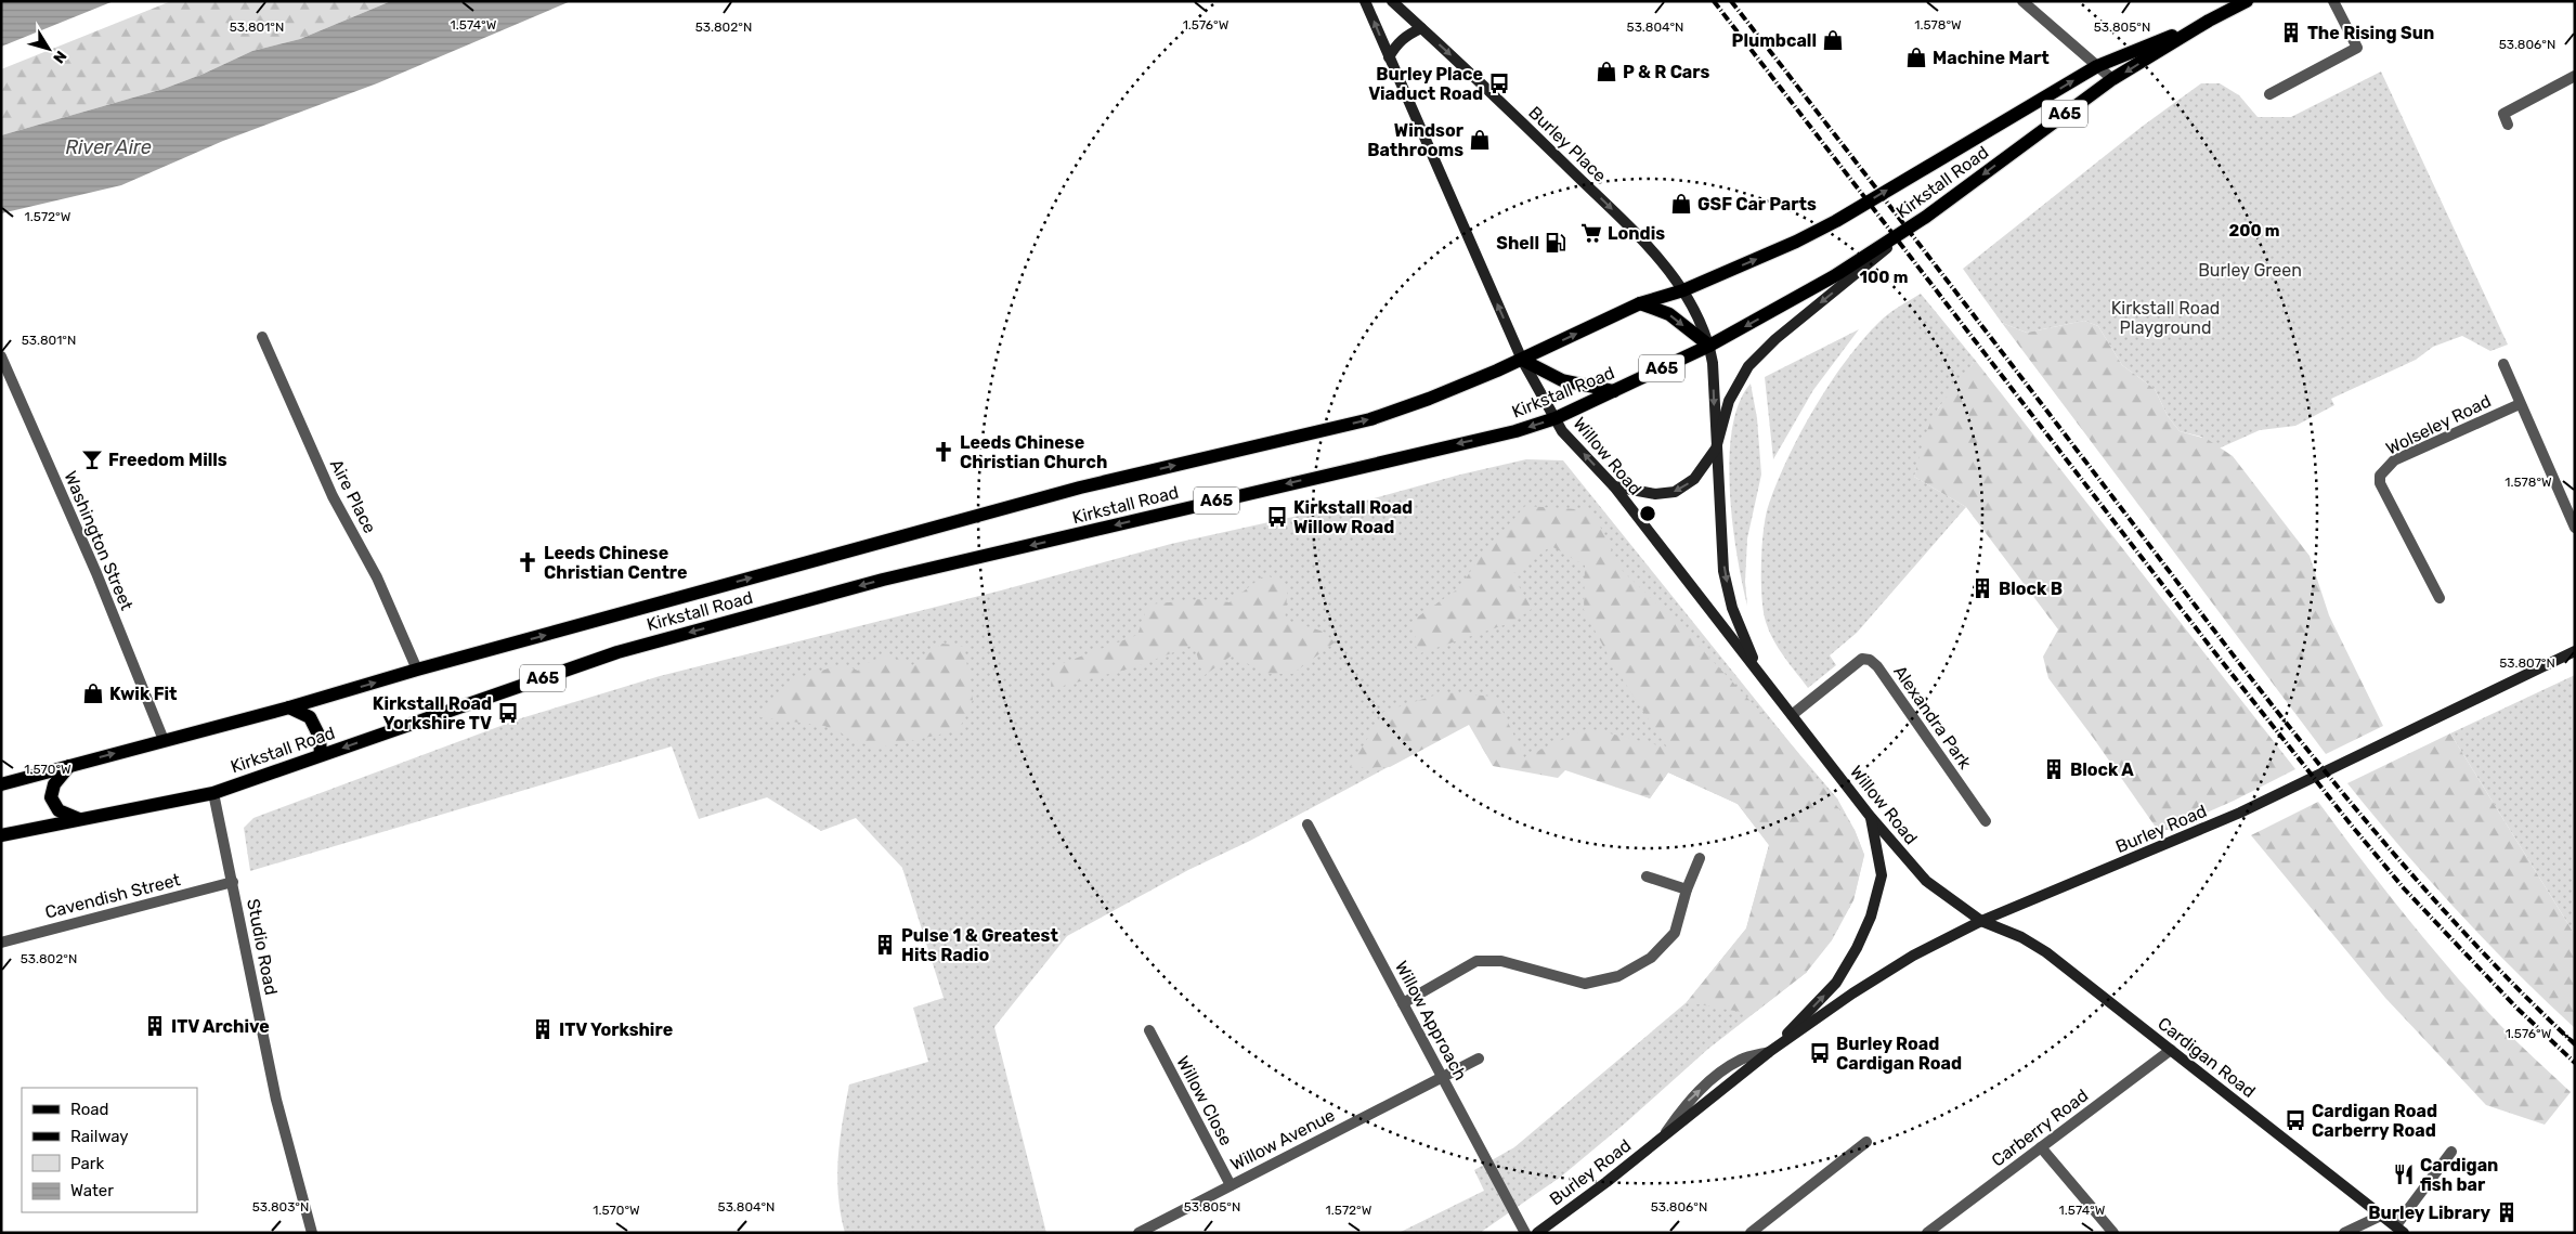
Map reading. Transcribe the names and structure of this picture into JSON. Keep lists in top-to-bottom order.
{
  "streets": {
    "main road": ["A65", "Kirkstall Road"],
    "street": [
      "Burley Place",
      "Wolseley Road",
      "Willow Road",
      "Aire Place",
      "Washington Street",
      "Alexandra Park",
      "Burley Road",
      "Cavendish Street",
      "Studio Road",
      "Willow Approach",
      "Cardigan Road",
      "Willow Close",
      "Carberry Road",
      "Willow Avenue"
    ]
  },
  "crossings": [
    ["Burley Place", "Kirkstall Road"],
    ["Burley Place", "Willow Road"],
    ["Kirkstall Road", "Willow Road"],
    ["Kirkstall Road", "Aire Place"],
    ["Kirkstall Road", "Washington Street"],
    ["Kirkstall Road", "Studio Road"],
    ["Willow Road", "Alexandra Park"],
    ["Willow Road", "Burley Road"],
    ["Willow Road", "Cardigan Road"],
    ["Burley Road", "Cardigan Road"],
    ["Cavendish Street", "Studio Road"],
    ["Willow Approach", "Willow Avenue"],
    ["Cardigan Road", "Carberry Road"],
    ["Willow Close", "Willow Avenue"]
  ],
  "water": ["River Aire"],
  "parks": ["Burley Green", "Kirkstall Road Playground"],
  "places": {
    "building": [
      "The Rising Sun",
      "Block B",
      "Block A",
      "Pulse 1 & Greatest Hits Radio",
      "ITV Archive",
      "ITV Yorkshire",
      "Burley Library"
    ],
    "shop": [
      "Plumbcall",
      "Machine Mart",
      "P & R Cars",
      "Windsor Bathrooms",
      "GSF Car Parts",
      "Kwik Fit"
    ],
    "bus stop": [
      "Burley Place Viaduct Road",
      "Kirkstall Road Willow Road",
      "Kirkstall Road Yorkshire TV",
      "Burley Road Cardigan Road",
      "Cardigan Road Carberry Road"
    ],
    "supermarket": ["Londis"],
    "fuel station": ["Shell"],
    "church": ["Leeds Chinese Christian Church", "Leeds Chinese Christian Centre"],
    "bar": ["Freedom Mills"],
    "restaurant": ["Cardigan fish bar"]
  },
  "legend": [
    "Road",
    "Railway",
    "Park",
    "Water"
  ],
  "north": "bottom right",
  "coordinates": [
    "1.576°W",
    "1.578°W",
    "1.574°W",
    "53.801°N",
    "53.802°N",
    "53.804°N",
    "53.805°N",
    "53.806°N",
    "1.572°W",
    "53.807°N",
    "1.570°W",
    "53.803°N"
  ],
  "rings": ["200 m", "100 m"]
}
